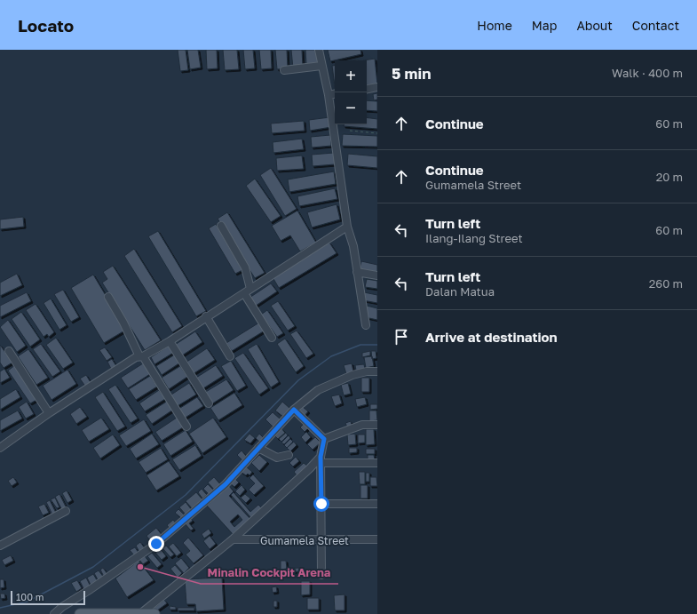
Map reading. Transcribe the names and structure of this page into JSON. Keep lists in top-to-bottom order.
{
  "streets": {
    "street": ["Gumamela Street"]
  },
  "places": ["Minalin Cockpit Arena"],
  "scale_bar": "100 m",
  "page": {
    "header": "Locato",
    "nav": [
      "Home",
      "Map",
      "About",
      "Contact"
    ],
    "heading": ["5 min", "Walk · 400 m"],
    "map_buttons": ["+", "−"],
    "list": [
      ["Continue", "60 m"],
      ["Continue", "Gumamela Street", "20 m"],
      ["Turn left", "Ilang-Ilang Street", "60 m"],
      ["Turn left", "Dalan Matua", "260 m"],
      "Arrive at destination"
    ],
    "scale": "100 m"
  }
}
